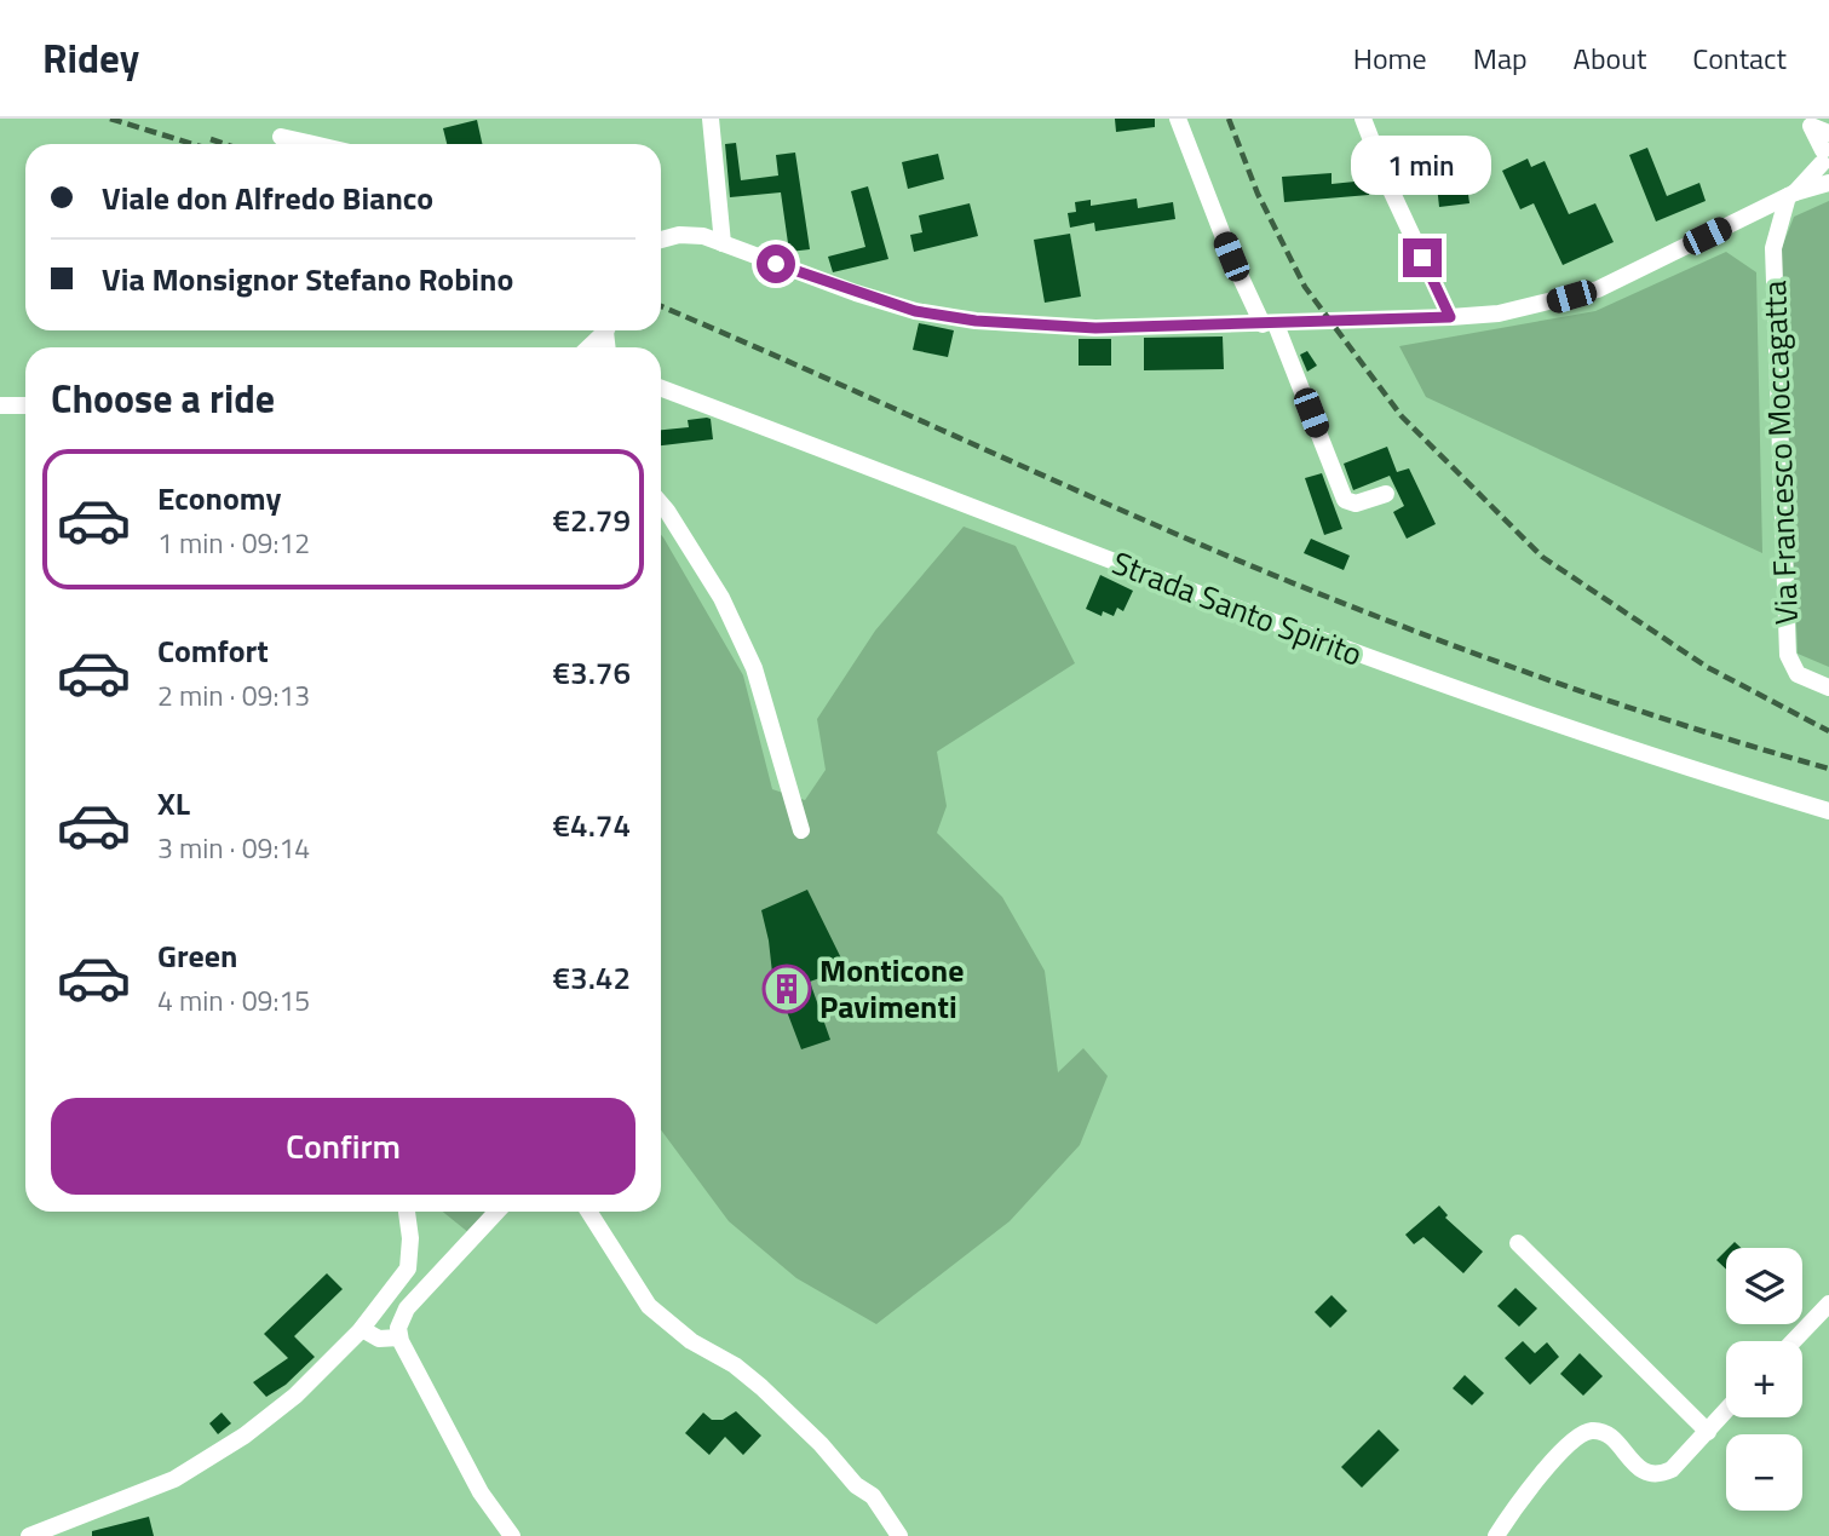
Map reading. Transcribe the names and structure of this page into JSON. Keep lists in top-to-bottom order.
{
  "streets": {
    "street": ["Via Francesco Moccagatta", "Strada Santo Spirito"]
  },
  "places": {
    "building": ["Monticone Pavimenti"]
  },
  "page": {
    "header": "Ridey",
    "nav": [
      "Home",
      "Map",
      "About",
      "Contact"
    ],
    "bubble": "1 min",
    "banner": ["Viale don Alfredo Bianco", "Via Monsignor Stefano Robino"],
    "heading": "Choose a ride",
    "list": [
      {
        "name": "Economy",
        "note": "1 min · 09:12",
        "value": "€2.79"
      },
      {
        "name": "Comfort",
        "note": "2 min · 09:13",
        "value": "€3.76"
      },
      {
        "name": "XL",
        "note": "3 min · 09:14",
        "value": "€4.74"
      },
      {
        "name": "Green",
        "note": "4 min · 09:15",
        "value": "€3.42"
      }
    ],
    "buttons": "Confirm",
    "map_buttons": ["+", "−"]
  }
}
